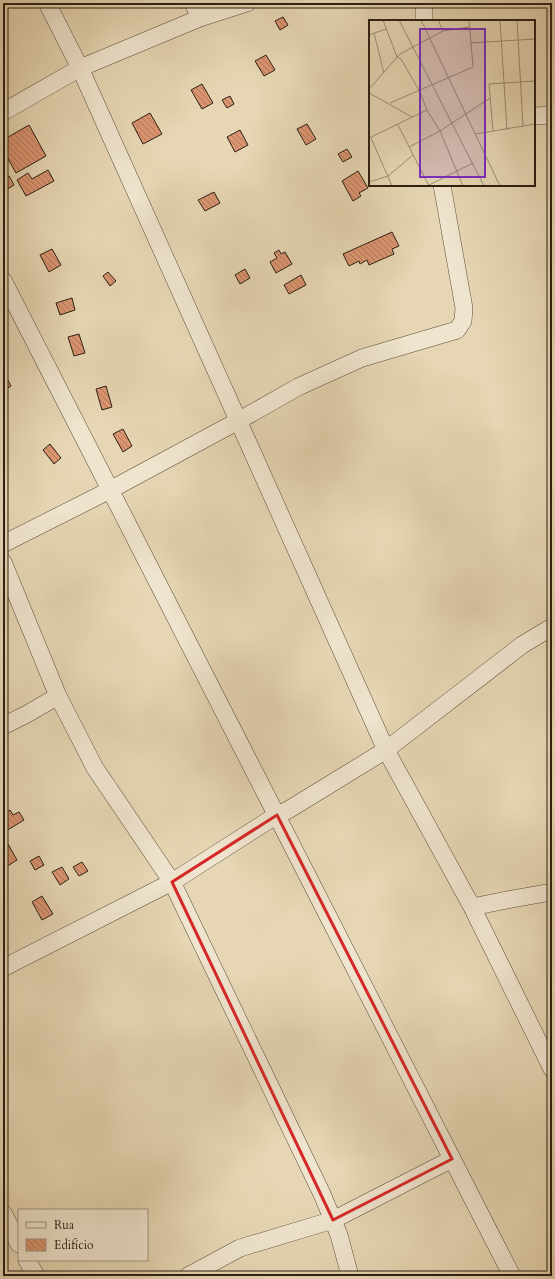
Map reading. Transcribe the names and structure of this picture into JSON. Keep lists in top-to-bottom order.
{
  "legend": ["Rua", "Edifício"]
}
